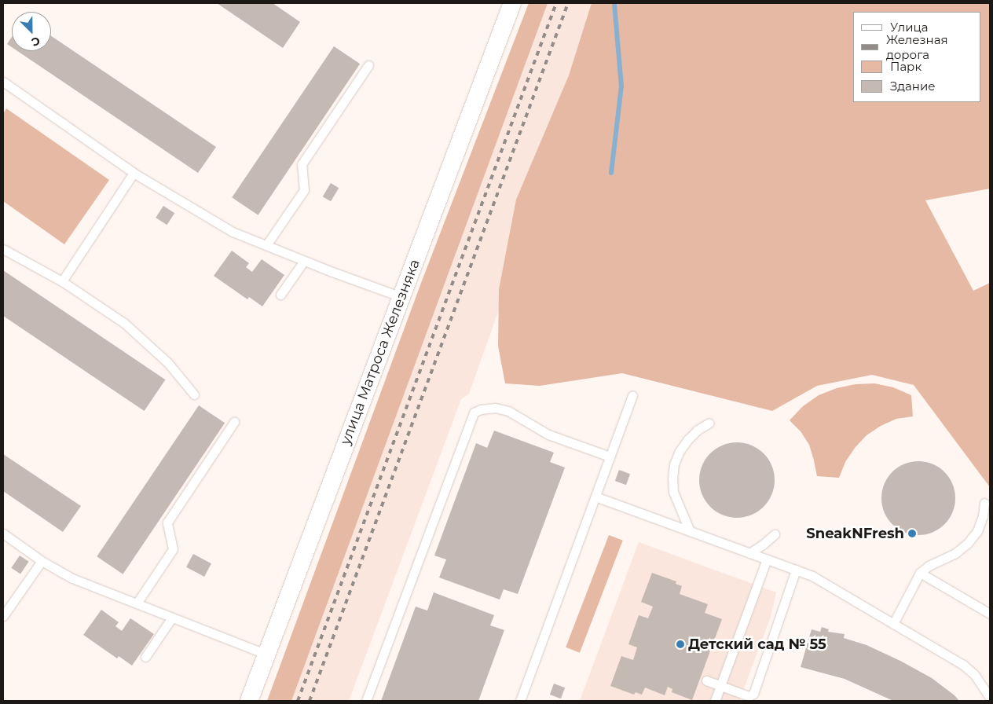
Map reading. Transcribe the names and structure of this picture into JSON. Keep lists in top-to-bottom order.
{
  "streets": {
    "street": ["улица Матроса Железняка"]
  },
  "places": ["SneakNFresh", "Детский сад № 55"],
  "legend": [
    "Улица",
    "Железная дорога",
    "Парк",
    "Здание"
  ],
  "north": "bottom right"
}
